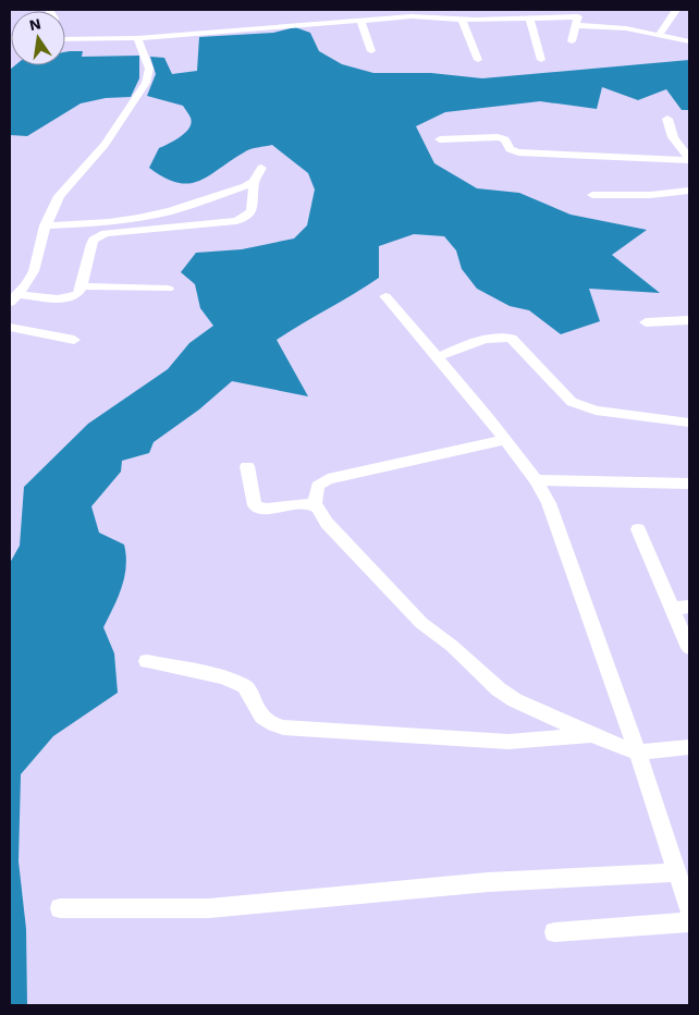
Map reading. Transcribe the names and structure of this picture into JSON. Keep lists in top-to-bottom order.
{
  "north": "top"
}
